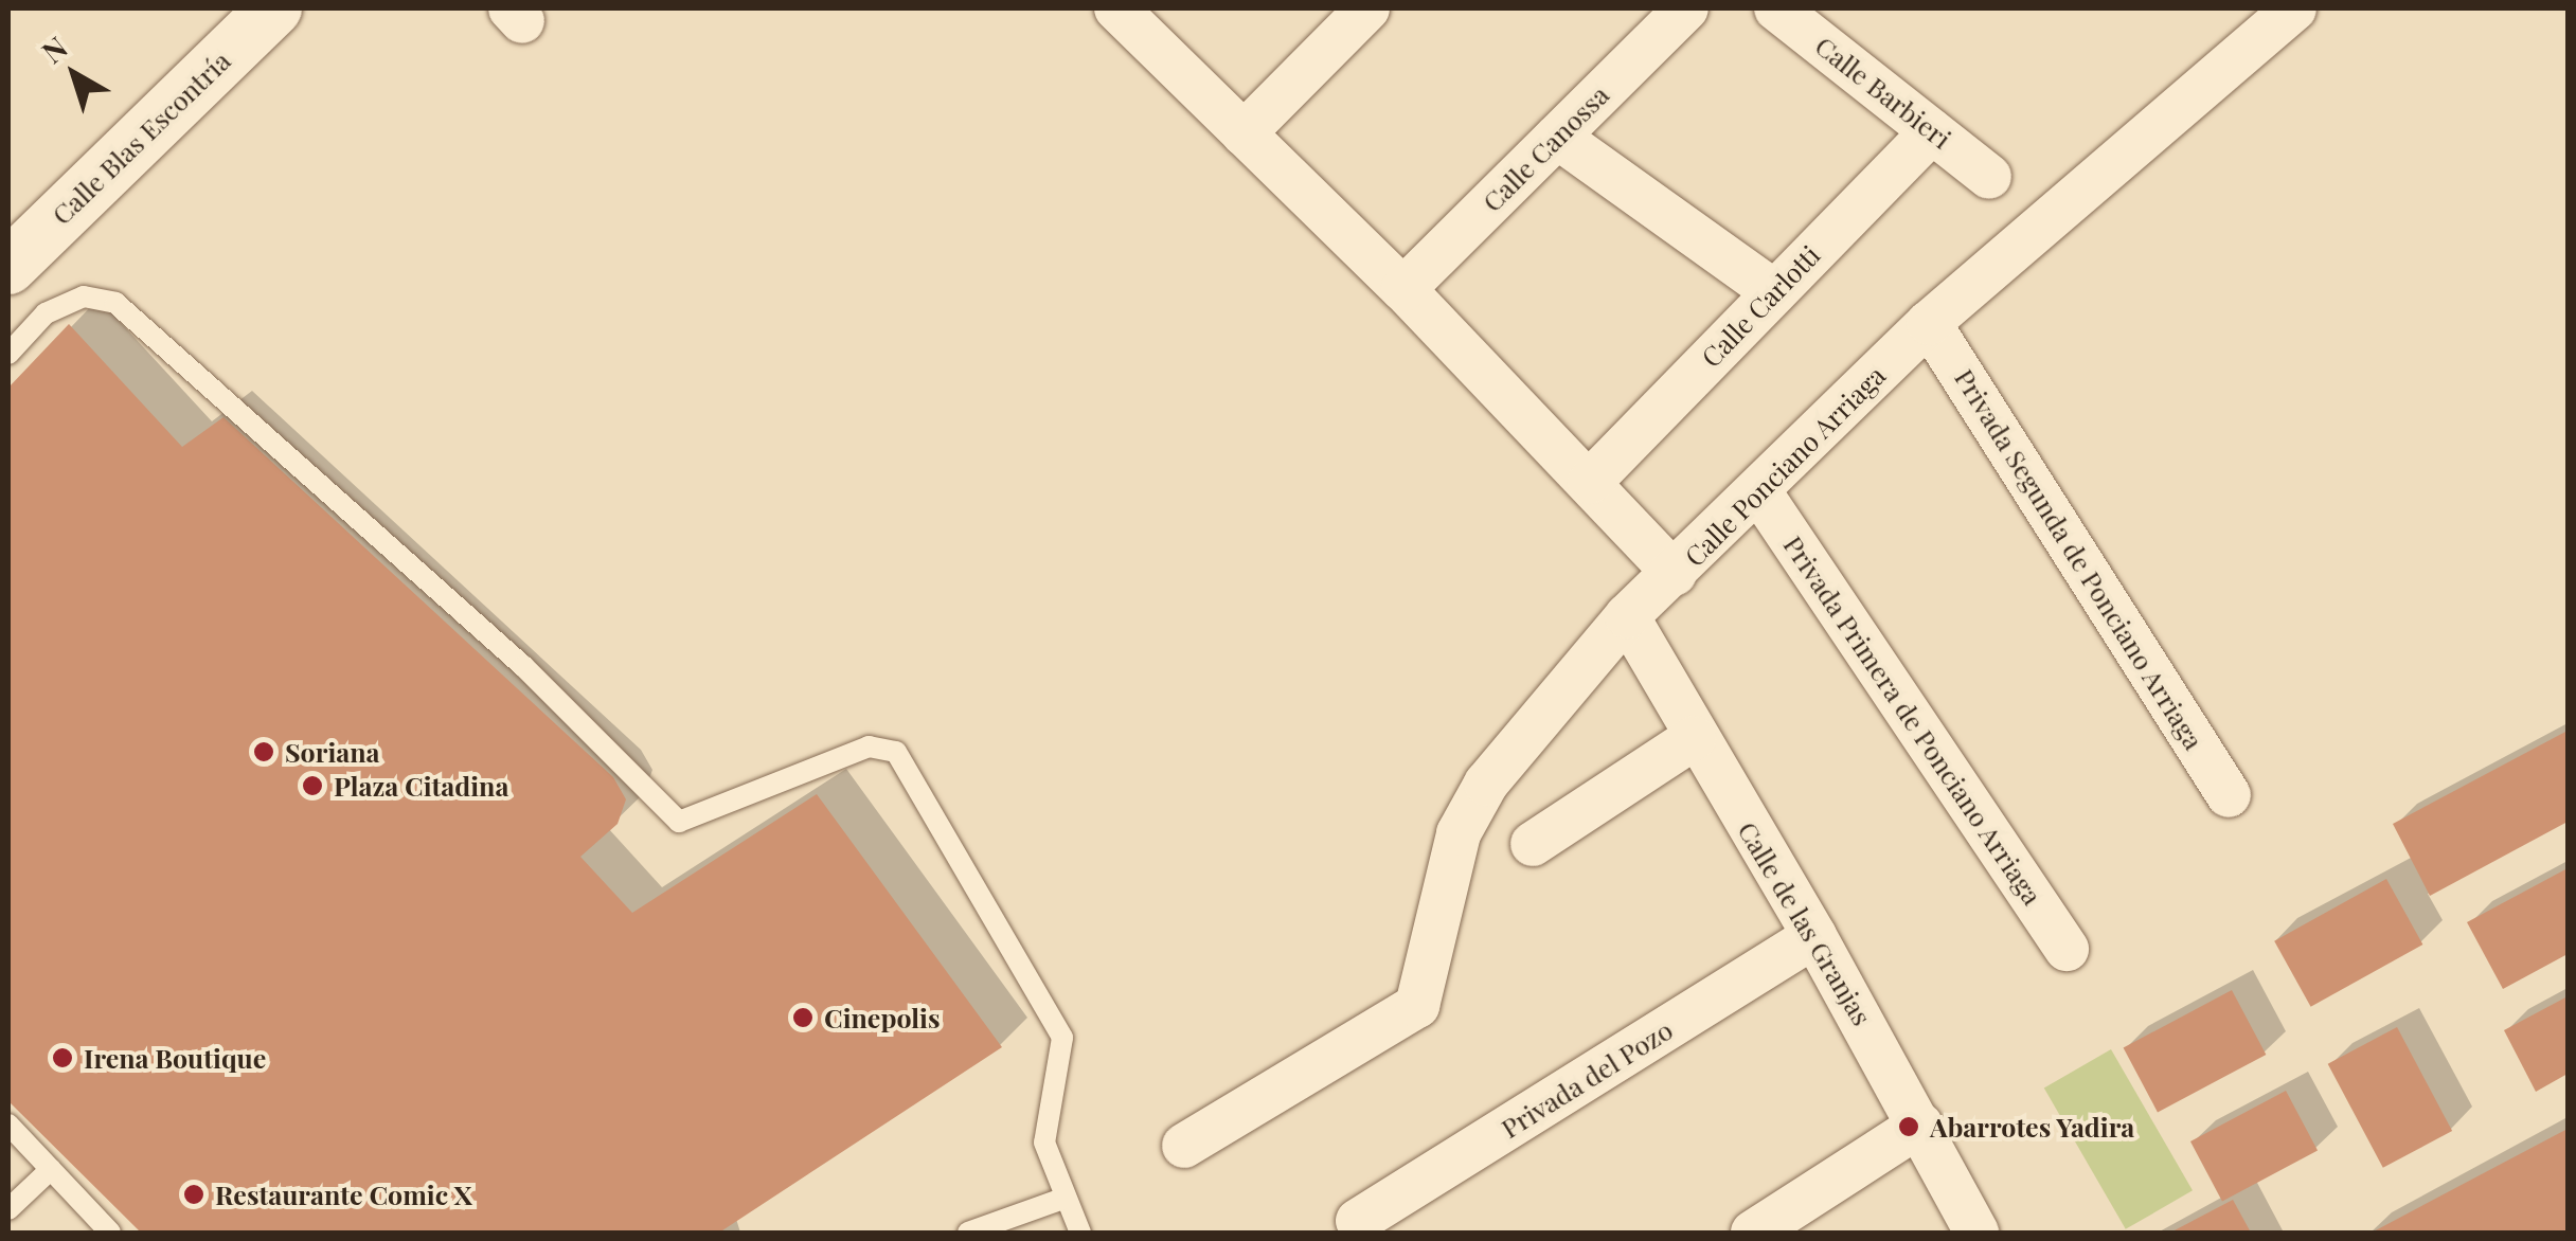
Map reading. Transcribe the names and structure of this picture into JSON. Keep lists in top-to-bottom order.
{
  "streets": {
    "street": [
      "Calle Barbieri",
      "Calle Blas Escontría",
      "Calle Canossa",
      "Calle Carlotti",
      "Calle Ponciano Arriaga",
      "Privada Segunda de Ponciano Arriaga",
      "Privada Primera de Ponciano Arriaga",
      "Calle de las Granjas",
      "Privada del Pozo"
    ]
  },
  "crossings": [
    ["Calle Barbieri", "Calle Carlotti"],
    ["Calle Ponciano Arriaga", "Privada Segunda de Ponciano Arriaga"],
    ["Calle Ponciano Arriaga", "Privada Primera de Ponciano Arriaga"],
    ["Calle Ponciano Arriaga", "Calle de las Granjas"],
    ["Calle de las Granjas", "Privada del Pozo"]
  ],
  "places": [
    "Soriana",
    "Plaza Citadina",
    "Cinepolis",
    "Irena Boutique",
    "Abarrotes Yadira",
    "Restaurante Comic X"
  ],
  "north": "top left"
}
